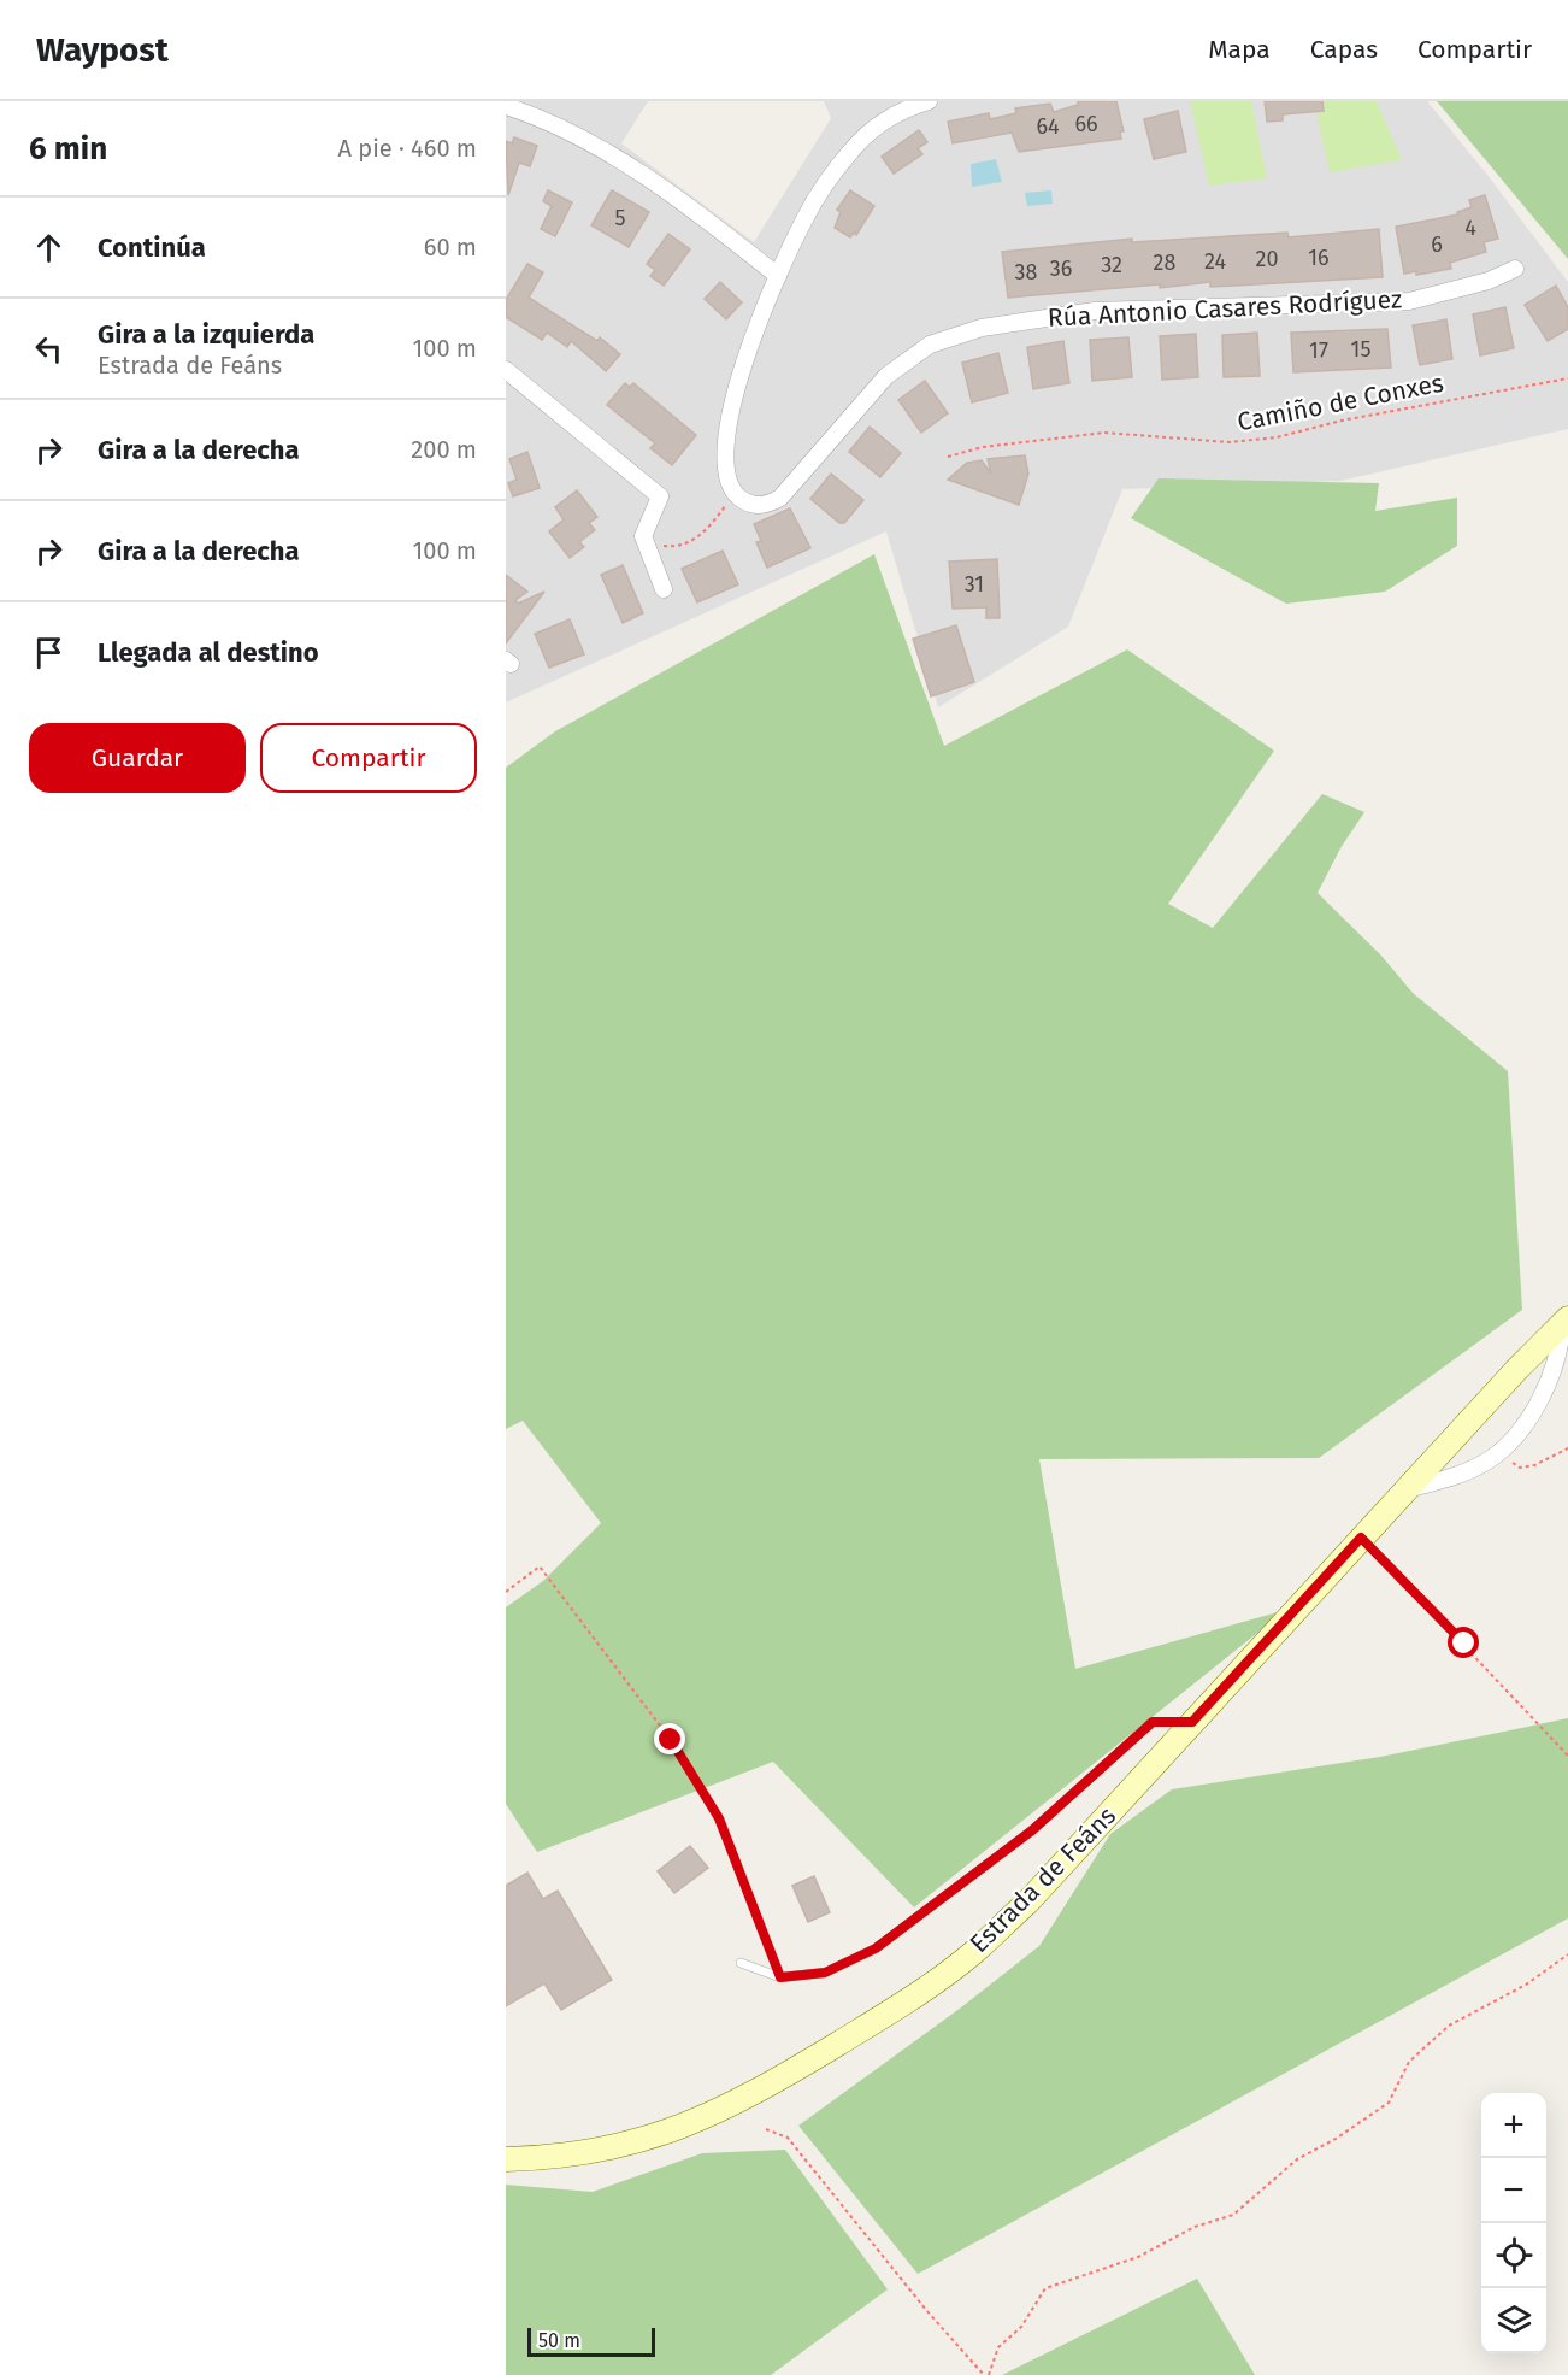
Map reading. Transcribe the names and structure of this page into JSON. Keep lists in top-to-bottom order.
{
  "streets": {
    "street": ["Rúa Antonio Casares Rodríguez", "Estrada de Feáns"],
    "path": ["Camiño de Conxes"]
  },
  "house_numbers": [
    "66",
    "64",
    "5",
    "4",
    "6",
    "16",
    "20",
    "24",
    "28",
    "32",
    "36",
    "38",
    "15",
    "17",
    "31"
  ],
  "scale_bar": "50 m",
  "page": {
    "header": "Waypost",
    "nav": ["Mapa", "Capas", "Compartir"],
    "heading": ["6 min", "A pie · 460 m"],
    "list": [
      ["Continúa", "60 m"],
      ["Gira a la izquierda", "Estrada de Feáns", "100 m"],
      ["Gira a la derecha", "200 m"],
      ["Gira a la derecha", "100 m"],
      "Llegada al destino"
    ],
    "buttons": ["Guardar", "Compartir"],
    "map_buttons": ["+", "−"],
    "scale": "50 m"
  }
}
